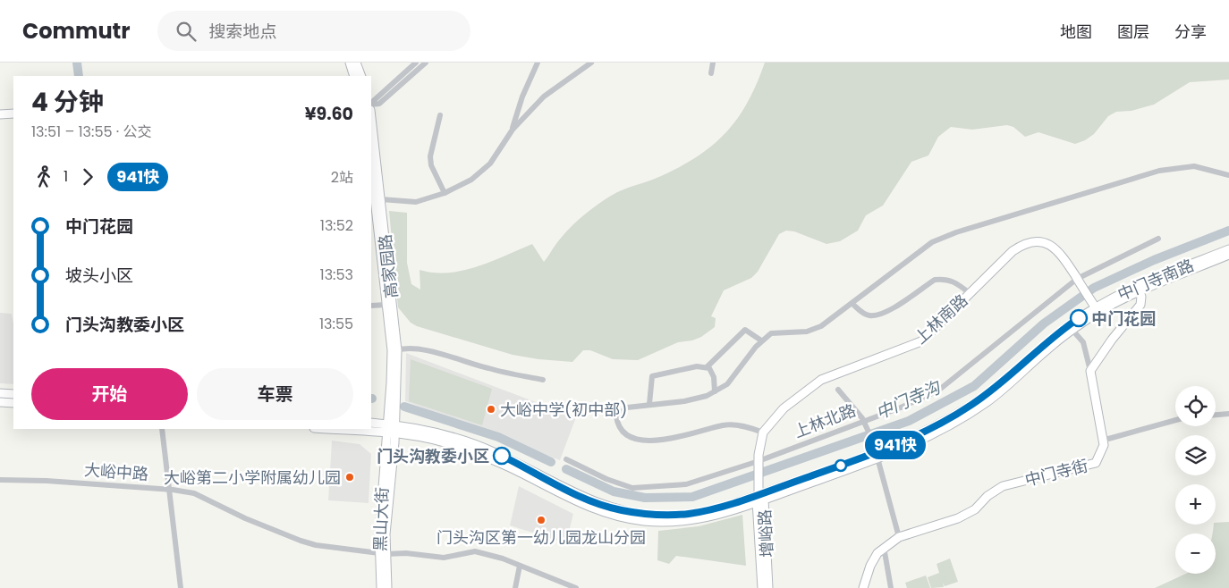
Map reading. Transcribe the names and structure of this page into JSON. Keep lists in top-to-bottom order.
{
  "streets": {
    "main road": [
      "高家园路",
      "中门寺南路",
      "上林南路",
      "中门寺街",
      "黑山大街",
      "增峪路"
    ],
    "street": ["上林北路", "大峪中路"]
  },
  "crossings": [
    ["高家园路", "黑山大街"],
    ["中门寺南路", "上林南路"],
    ["中门寺南路", "增峪路"],
    ["上林南路", "上林北路"],
    ["上林南路", "增峪路"],
    ["大峪中路", "黑山大街"]
  ],
  "water": ["中门寺沟"],
  "places": [
    "中门花园",
    "大峪中学(初中部)",
    "门头沟教委小区",
    "大峪第二小学附属幼儿园",
    "门头沟区第一幼儿园龙山分园"
  ],
  "lines": ["bus line 941快"],
  "page": {
    "header": "Commutr",
    "search": "搜索地点",
    "nav": ["地图", "图层", "分享"],
    "on_map": "941快",
    "heading": ["4 分钟", "13:51 – 13:55 · 公交", "¥9.60"],
    "legs": ["1", "941快", "2站"],
    "list": [
      {
        "name": "中门花园",
        "value": "13:52"
      },
      {
        "name": "坡头小区",
        "value": "13:53"
      },
      {
        "name": "门头沟教委小区",
        "value": "13:55"
      }
    ],
    "buttons": ["开始", "车票"],
    "map_buttons": ["+", "−"]
  }
}
